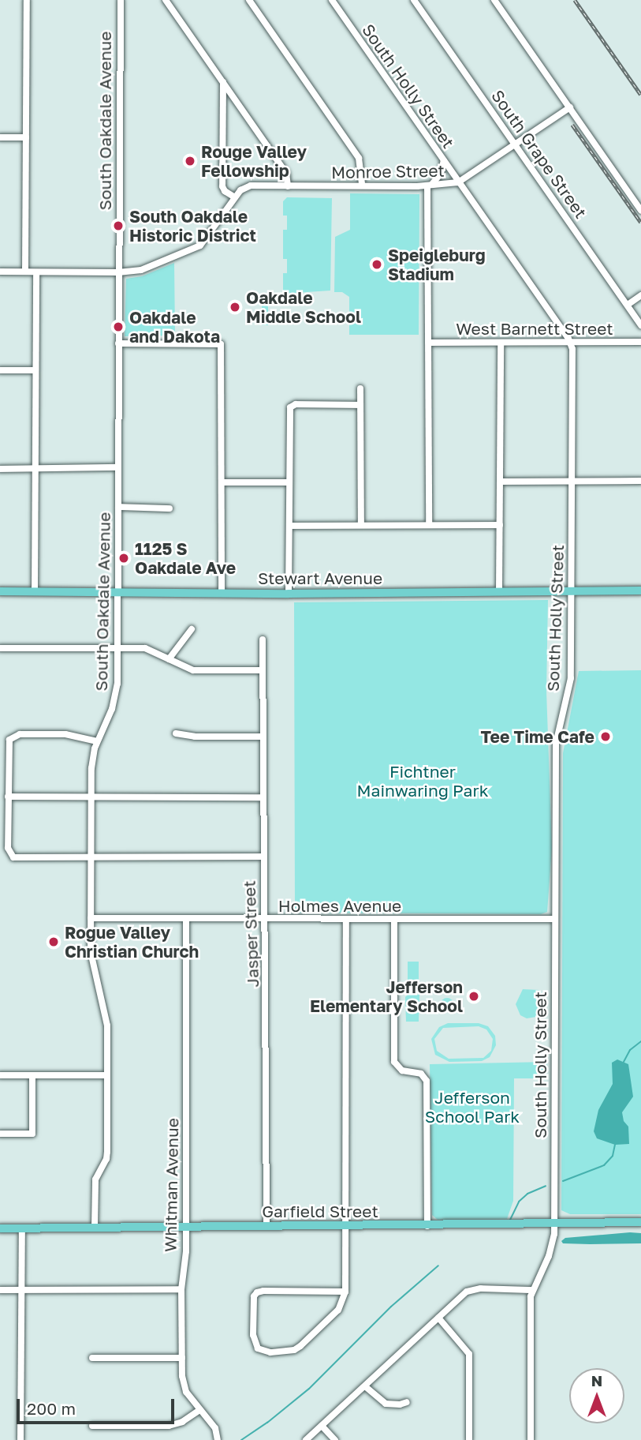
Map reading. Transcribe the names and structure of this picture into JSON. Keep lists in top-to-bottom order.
{
  "streets": {
    "main road": ["Stewart Avenue", "Garfield Street"],
    "street": [
      "South Holly Street",
      "South Oakdale Avenue",
      "South Grape Street",
      "Monroe Street",
      "West Barnett Street",
      "Holmes Avenue",
      "Jasper Street",
      "Whitman Avenue"
    ]
  },
  "crossings": [
    ["South Holly Street", "Monroe Street"],
    ["South Holly Street", "West Barnett Street"],
    ["South Holly Street", "Stewart Avenue"],
    ["South Holly Street", "Holmes Avenue"],
    ["South Holly Street", "Garfield Street"],
    ["South Oakdale Avenue", "Stewart Avenue"],
    ["South Oakdale Avenue", "Holmes Avenue"],
    ["South Oakdale Avenue", "Garfield Street"],
    ["South Grape Street", "Monroe Street"],
    ["Holmes Avenue", "Jasper Street"],
    ["Holmes Avenue", "Whitman Avenue"],
    ["Jasper Street", "Garfield Street"],
    ["Whitman Avenue", "Garfield Street"]
  ],
  "parks": ["Fichtner Mainwaring Park", "Jefferson School Park"],
  "places": [
    "Rouge Valley Fellowship",
    "South Oakdale Historic District",
    "Speigleburg Stadium",
    "Oakdale Middle School",
    "Oakdale and Dakota",
    "1125 S Oakdale Ave",
    "Tee Time Cafe",
    "Rogue Valley Christian Church",
    "Jefferson Elementary School"
  ],
  "scale_bar": "200 m",
  "north": "top"
}
